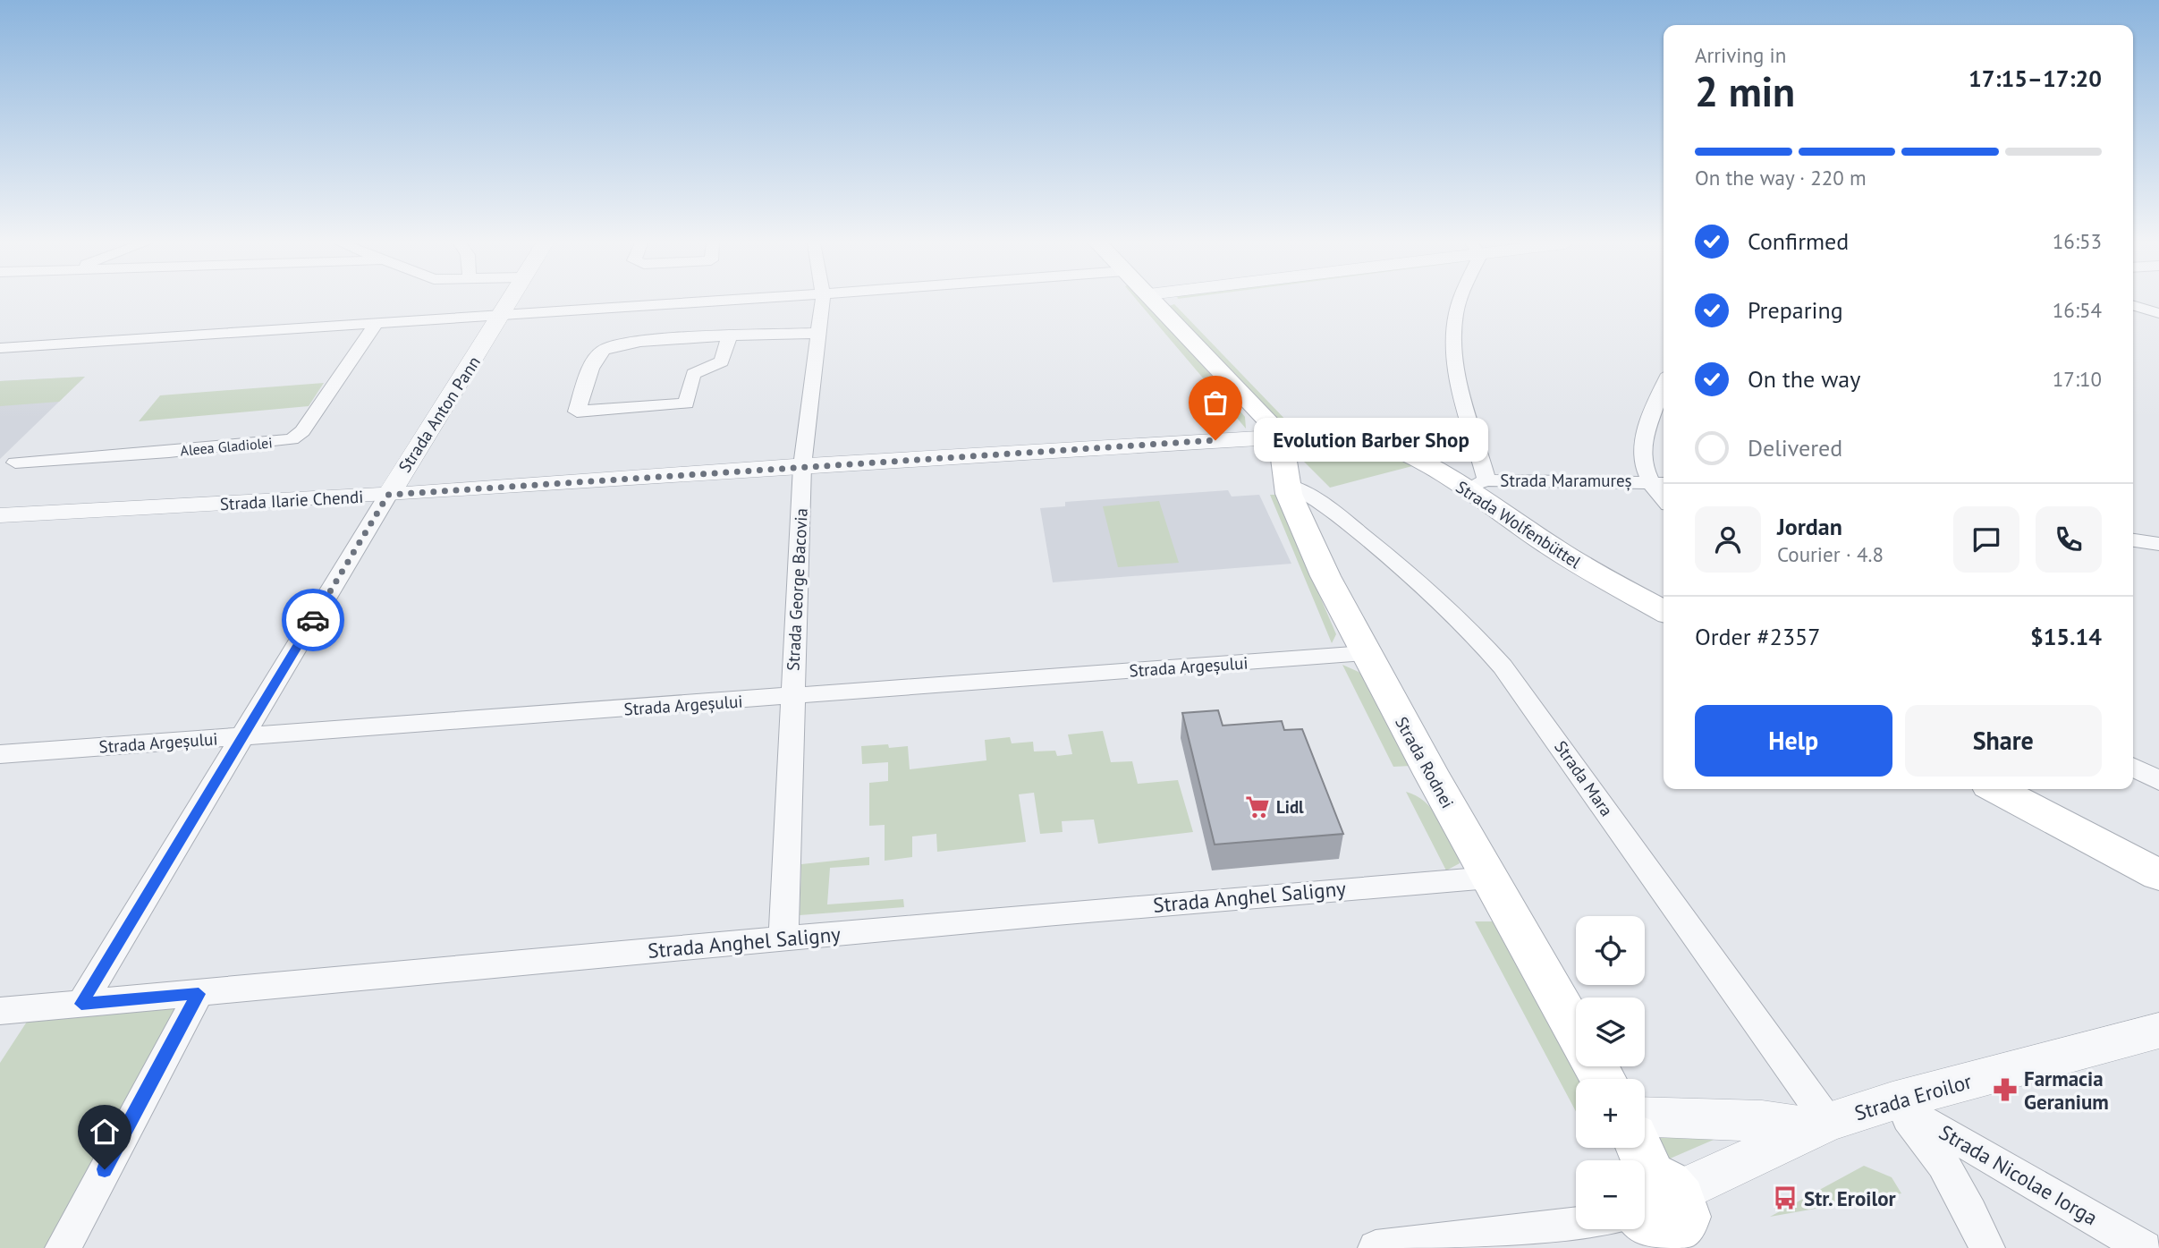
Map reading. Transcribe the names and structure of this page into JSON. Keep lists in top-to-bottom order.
{
  "streets": {
    "main road": ["Strada Wolfenbüttel", "Strada Rodnei"],
    "street": [
      "Strada Anton Pann",
      "Aleea Gladiolei",
      "Strada Maramureș",
      "Strada Ilarie Chendi",
      "Strada George Bacovia",
      "Strada Argeșului",
      "Strada Mara",
      "Strada Anghel Saligny",
      "Strada Eroilor",
      "Strada Nicolae Iorga"
    ]
  },
  "crossings": [
    ["Strada Anton Pann", "Strada Ilarie Chendi"],
    ["Strada Anton Pann", "Strada Argeșului"],
    ["Strada Anton Pann", "Strada Anghel Saligny"],
    ["Strada Maramureș", "Strada Wolfenbüttel"],
    ["Strada Ilarie Chendi", "Strada Wolfenbüttel"],
    ["Strada Ilarie Chendi", "Strada George Bacovia"],
    ["Strada Ilarie Chendi", "Strada Rodnei"],
    ["Strada Ilarie Chendi", "Strada Mara"],
    ["Strada Wolfenbüttel", "Strada Rodnei"],
    ["Strada Wolfenbüttel", "Strada Mara"],
    ["Strada George Bacovia", "Strada Argeșului"],
    ["Strada George Bacovia", "Strada Anghel Saligny"],
    ["Strada Argeșului", "Strada Rodnei"],
    ["Strada Rodnei", "Strada Mara"],
    ["Strada Rodnei", "Strada Anghel Saligny"],
    ["Strada Mara", "Strada Eroilor"],
    ["Strada Eroilor", "Strada Nicolae Iorga"]
  ],
  "places": {
    "other": ["Evolution Barber Shop"],
    "supermarket": ["Lidl"],
    "pharmacy": ["Farmacia Geranium"],
    "bus stop": ["Str. Eroilor"]
  },
  "page": {
    "heading": ["2 min", "Arriving in", "17:15–17:20"],
    "panel": [
      "Jordan",
      "Courier · 4.8",
      "Order #2357",
      "$15.14"
    ],
    "bar": "On the way · 220 m",
    "list": [
      ["Confirmed", "16:53"],
      ["Preparing", "16:54"],
      ["On the way", "17:10"],
      "Delivered"
    ],
    "bubble": "Evolution Barber Shop",
    "buttons": ["Help", "Share"],
    "map_buttons": ["+", "−"]
  }
}
